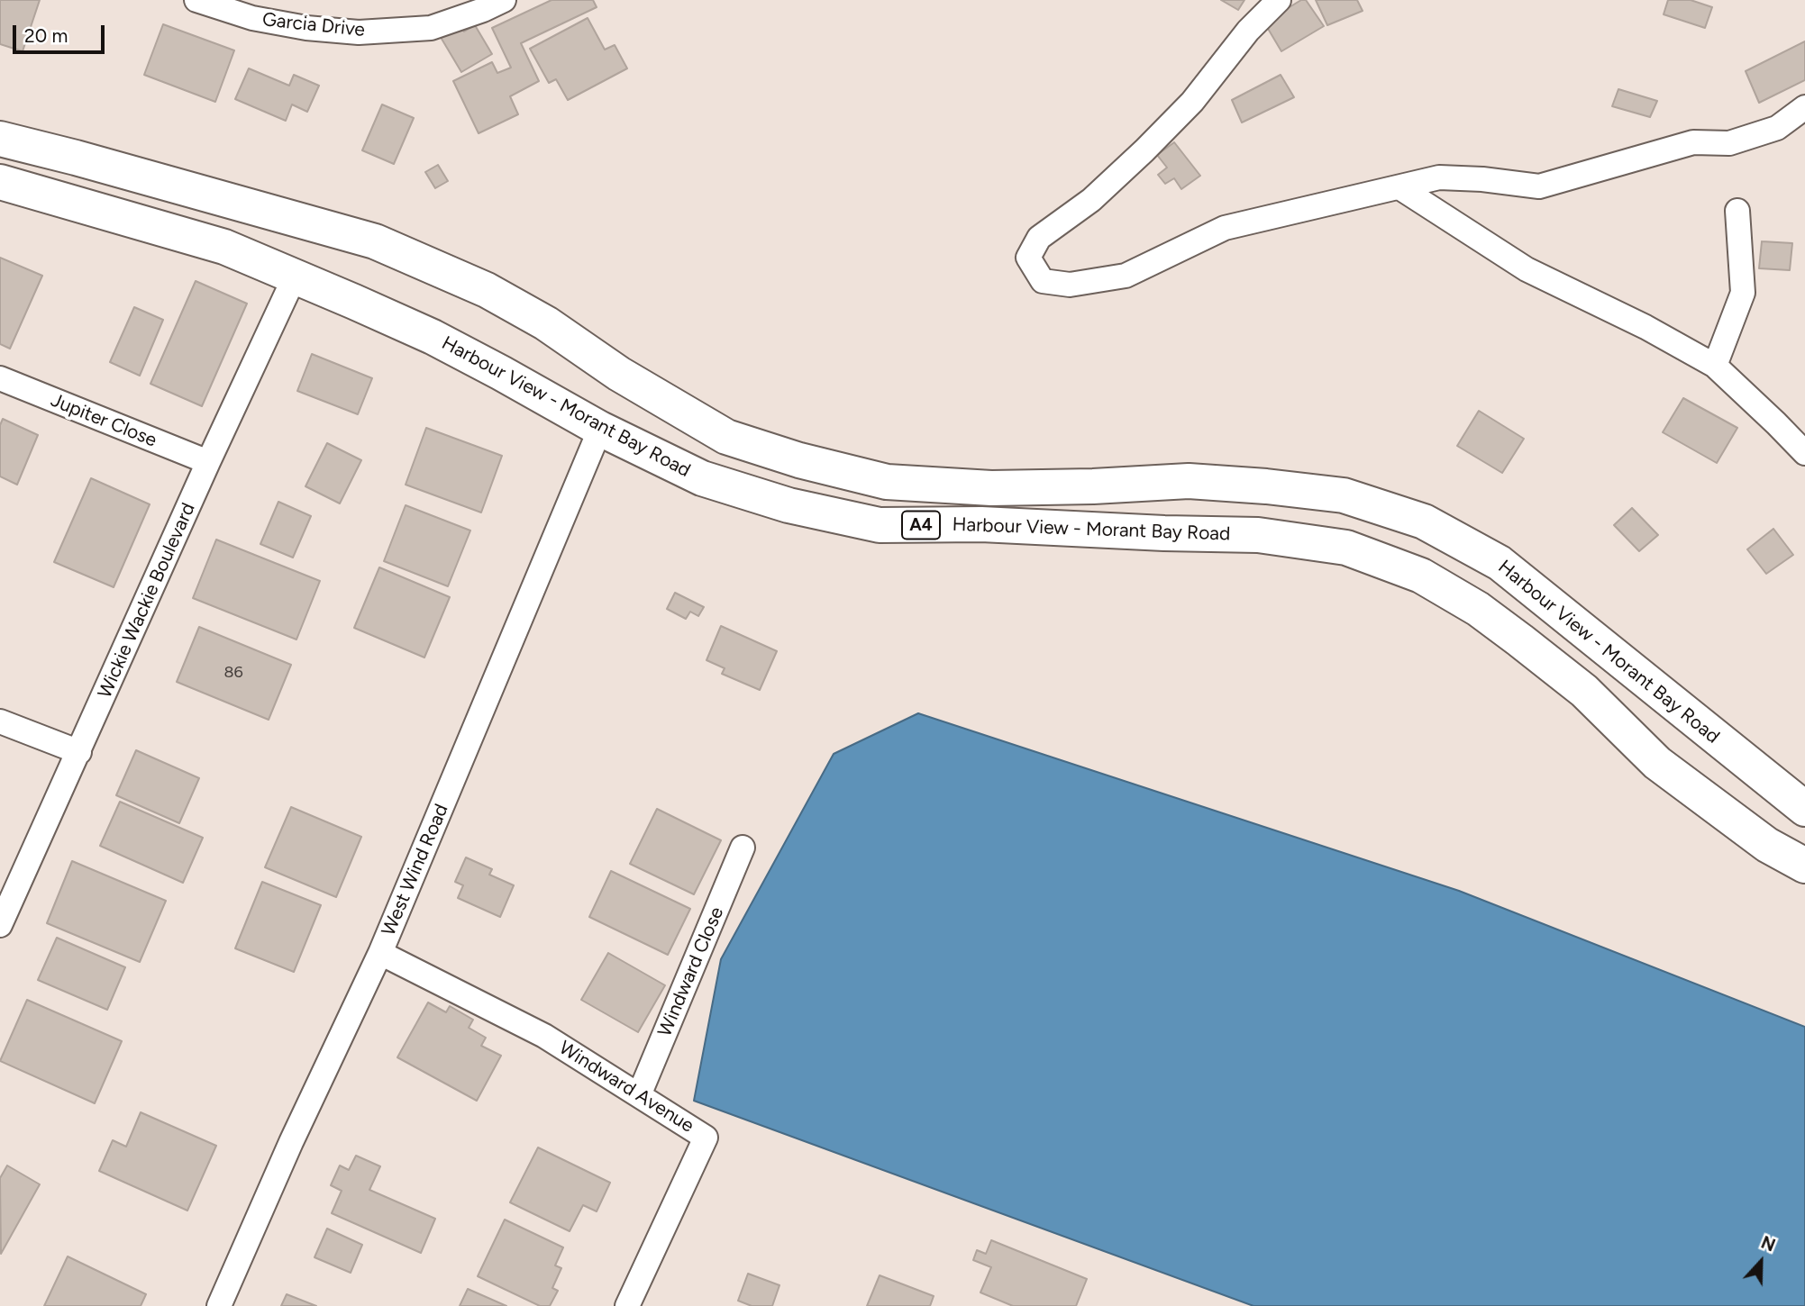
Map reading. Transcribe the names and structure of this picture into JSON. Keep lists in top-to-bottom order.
{
  "streets": {
    "highway": ["Harbour View - Morant Bay Road", "A4"],
    "street": [
      "Garcia Drive",
      "Jupiter Close",
      "Wickie Wackie Boulevard",
      "West Wind Road",
      "Windward Close",
      "Windward Avenue"
    ]
  },
  "crossings": [
    ["Harbour View - Morant Bay Road", "Wickie Wackie Boulevard"],
    ["Harbour View - Morant Bay Road", "West Wind Road"],
    ["Jupiter Close", "Wickie Wackie Boulevard"],
    ["West Wind Road", "Windward Avenue"],
    ["Windward Close", "Windward Avenue"]
  ],
  "house_numbers": ["86"],
  "scale_bar": "20 m",
  "north": "top"
}
